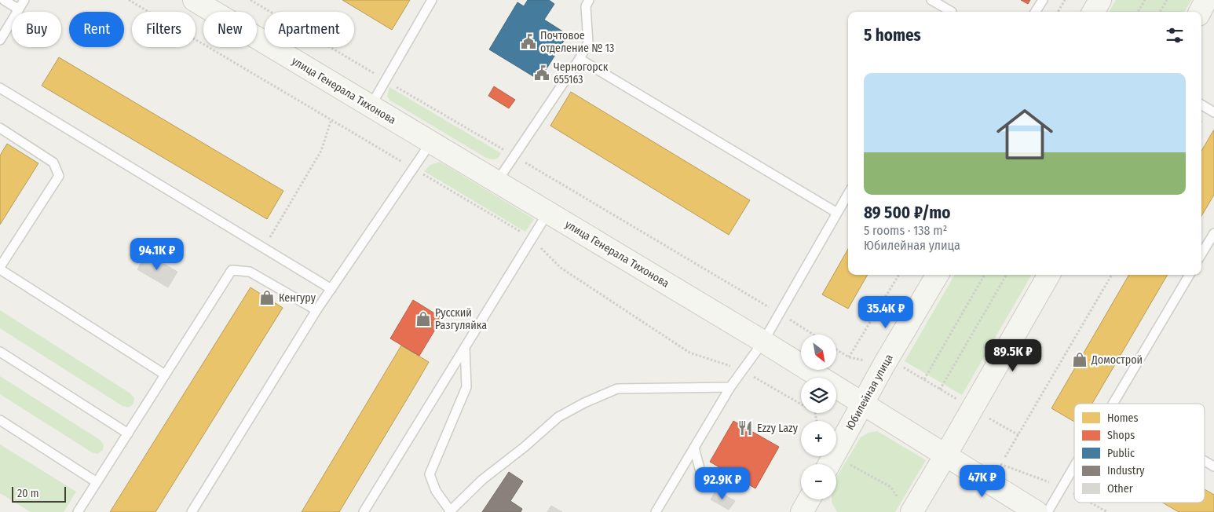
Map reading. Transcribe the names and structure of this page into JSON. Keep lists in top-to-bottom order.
{
  "streets": {
    "main road": ["улица Генерала Тихонова", "Юбилейная улица"]
  },
  "crossings": [
    ["улица Генерала Тихонова", "Юбилейная улица"]
  ],
  "places": {
    "public building": ["Почтовое отделение № 13", "Черногорск 655163"],
    "shop": ["Кенгуру", "Русский Разгуляйка", "Домострой"],
    "restaurant": ["Ezzy Lazy"]
  },
  "legend": [
    "Homes",
    "Shops",
    "Public",
    "Industry",
    "Other"
  ],
  "scale_bar": "20 m",
  "north": "bottom right",
  "page": {
    "chip": [
      "Buy",
      "Rent",
      "Filters",
      "New",
      "Apartment"
    ],
    "heading": "5 homes",
    "list": [
      {
        "name": "89 500 ₽/mo",
        "note": "5 rooms · 138 m² · Юбилейная улица"
      }
    ],
    "price": [
      "94.1K ₽",
      "35.4K ₽",
      "89.5K ₽",
      "47K ₽",
      "92.9K ₽"
    ],
    "map_buttons": ["+", "−"],
    "scale": "20 m"
  }
}
